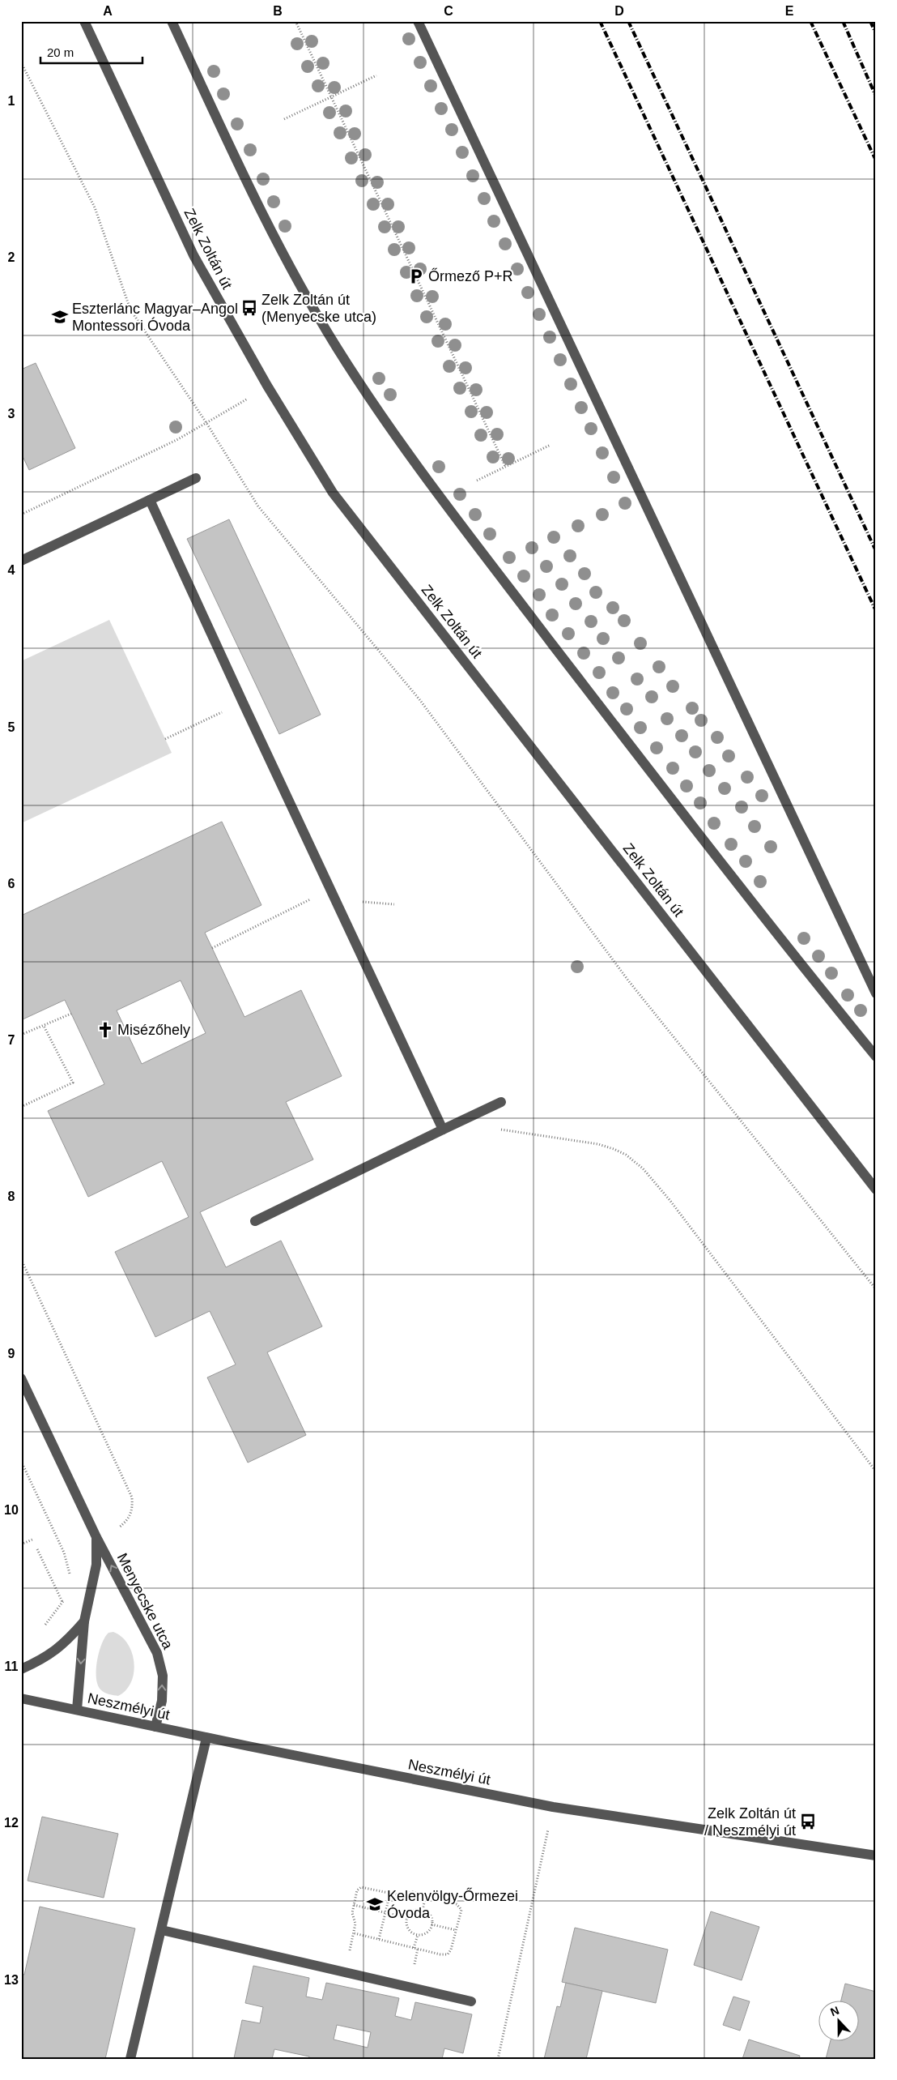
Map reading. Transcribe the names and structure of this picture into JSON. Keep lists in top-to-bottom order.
{
  "streets": {
    "street": ["Zelk Zoltán út", "Menyecske utca", "Neszmélyi út"]
  },
  "crossings": [
    ["Menyecske utca", "Neszmélyi út"]
  ],
  "places": {
    "parking": ["Őrmező P+R"],
    "bus stop": ["Zelk Zoltán út (Menyecske utca)", "Zelk Zoltán út / Neszmélyi út"],
    "school or university": ["Eszterlánc Magyar–Angol Montessori Óvoda", "Kelenvölgy-Őrmezei Óvoda"],
    "church": ["Misézőhely"]
  },
  "scale_bar": "20 m",
  "north": "top",
  "grid": {
    "columns": [
      "A",
      "B",
      "C",
      "D",
      "E"
    ],
    "rows": [
      "1",
      "2",
      "3",
      "4",
      "5",
      "6",
      "7",
      "8",
      "9",
      "10",
      "11",
      "12",
      "13"
    ]
  }
}
